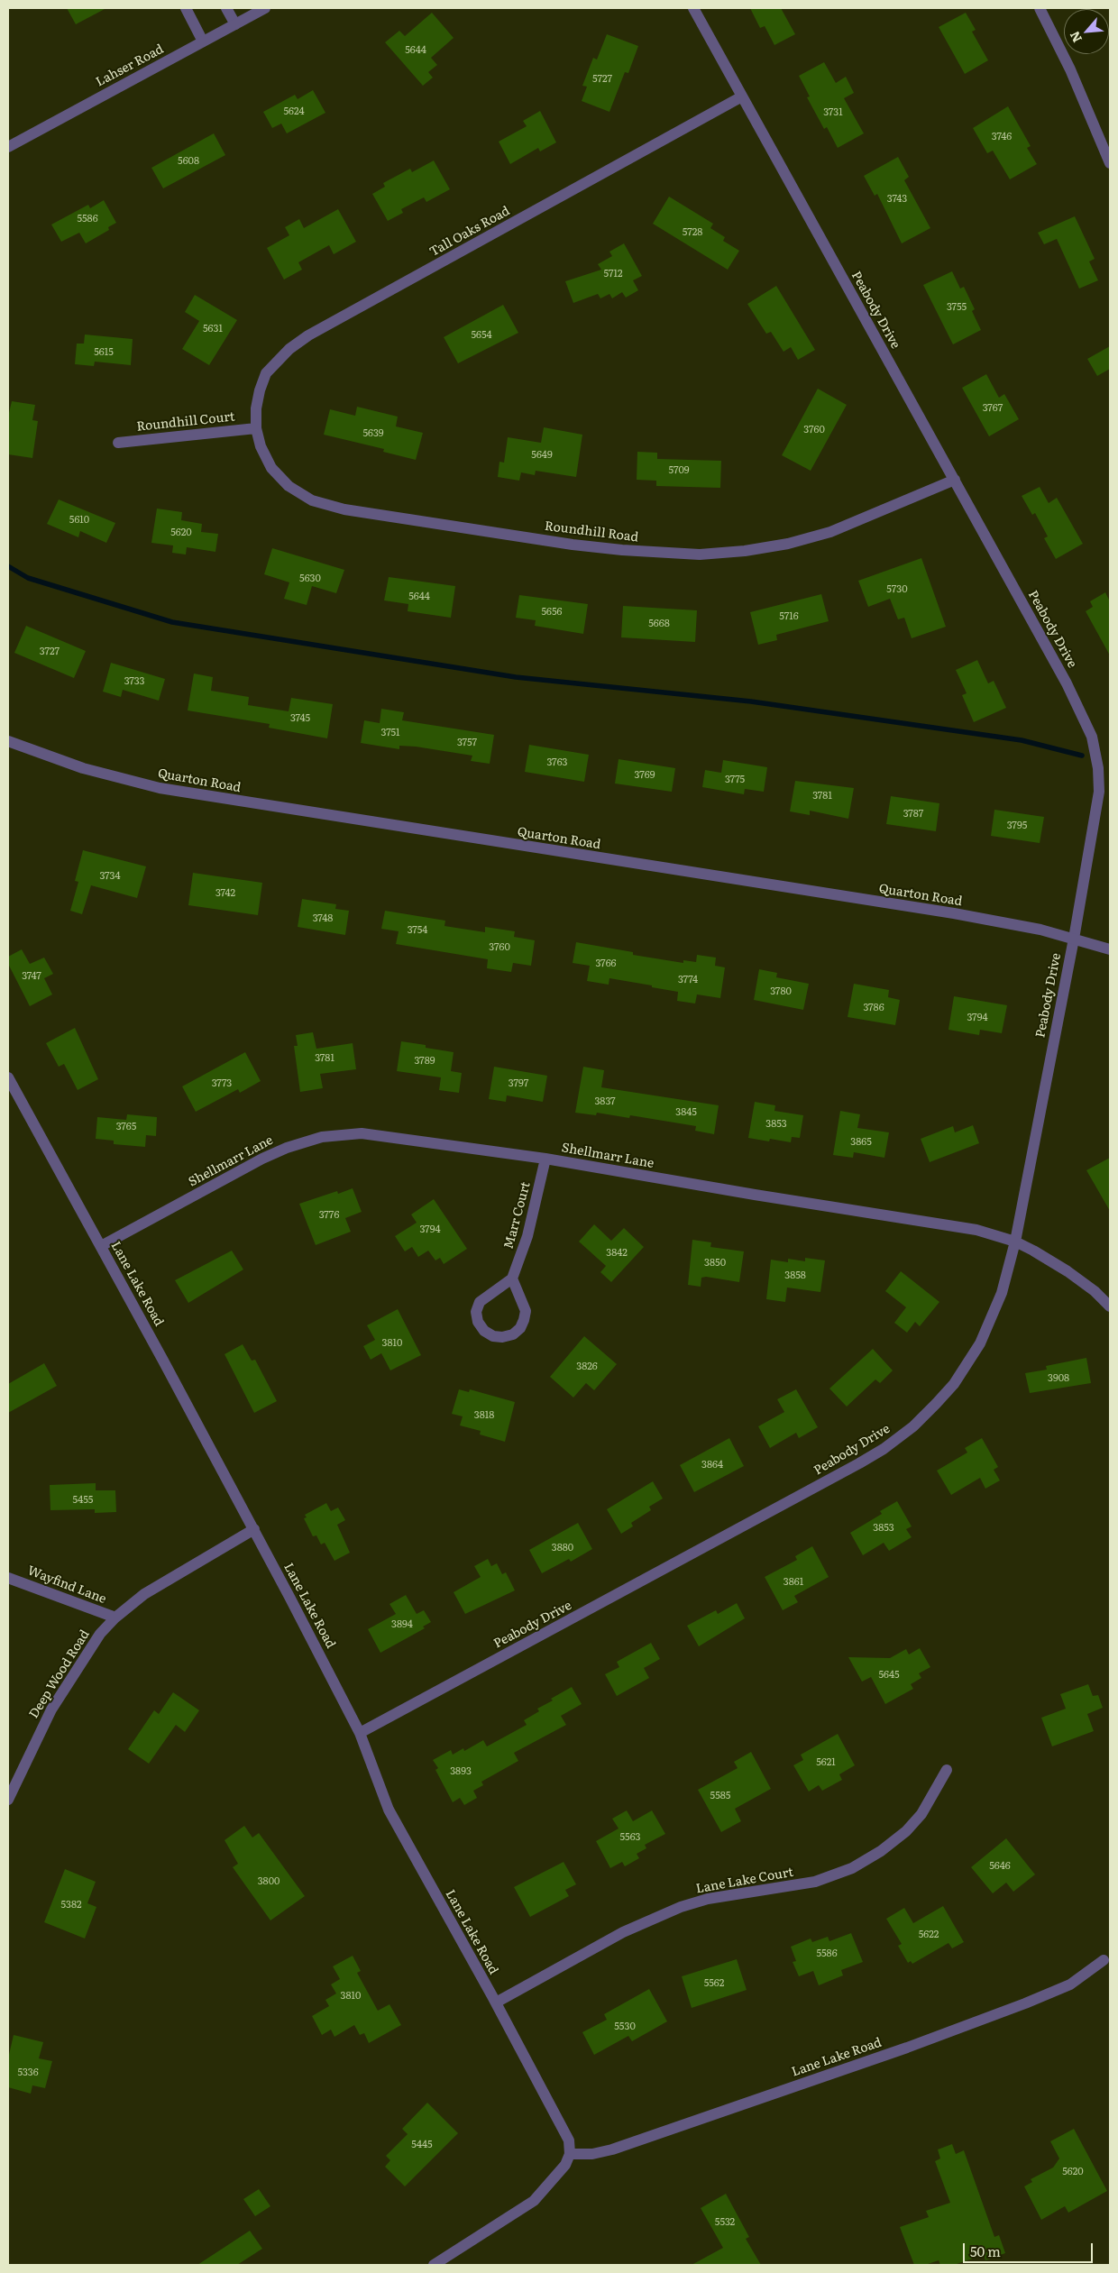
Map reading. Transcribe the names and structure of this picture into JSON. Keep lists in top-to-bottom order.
{
  "streets": {
    "street": [
      "Lahser Road",
      "Tall Oaks Road",
      "Peabody Drive",
      "Roundhill Court",
      "Roundhill Road",
      "Quarton Road",
      "Shellmarr Lane",
      "Marr Court",
      "Lane Lake Road",
      "Wayfind Lane",
      "Deep Wood Road",
      "Lane Lake Court"
    ]
  },
  "crossings": [
    ["Tall Oaks Road", "Peabody Drive"],
    ["Tall Oaks Road", "Roundhill Court"],
    ["Tall Oaks Road", "Roundhill Road"],
    ["Peabody Drive", "Roundhill Road"],
    ["Peabody Drive", "Quarton Road"],
    ["Peabody Drive", "Shellmarr Lane"],
    ["Peabody Drive", "Lane Lake Road"],
    ["Roundhill Court", "Roundhill Road"],
    ["Shellmarr Lane", "Marr Court"],
    ["Shellmarr Lane", "Lane Lake Road"],
    ["Lane Lake Road", "Deep Wood Road"],
    ["Lane Lake Road", "Lane Lake Court"],
    ["Wayfind Lane", "Deep Wood Road"]
  ],
  "house_numbers": [
    "5644",
    "5727",
    "5624",
    "3731",
    "3746",
    "5608",
    "3743",
    "5586",
    "5728",
    "5712",
    "3755",
    "5631",
    "5654",
    "5615",
    "3767",
    "3760",
    "5639",
    "5649",
    "5709",
    "5610",
    "5620",
    "5630",
    "5730",
    "5644",
    "5656",
    "5716",
    "5668",
    "3727",
    "3733",
    "3745",
    "3751",
    "3757",
    "3763",
    "3769",
    "3775",
    "3781",
    "3787",
    "3795",
    "3734",
    "3742",
    "3748",
    "3754",
    "3760",
    "3766",
    "3747",
    "3774",
    "3780",
    "3786",
    "3794",
    "3781",
    "3789",
    "3773",
    "3797",
    "3837",
    "3845",
    "3853",
    "3765",
    "3865",
    "3776",
    "3794",
    "3842",
    "3850",
    "3858",
    "3810",
    "3826",
    "3908",
    "3818",
    "3864",
    "5455",
    "3853",
    "3880",
    "3861",
    "3894",
    "5645",
    "5621",
    "3893",
    "5585",
    "5563",
    "5646",
    "3800",
    "5382",
    "5622",
    "5586",
    "5562",
    "3810",
    "5530",
    "5336",
    "5445",
    "5620",
    "5532"
  ],
  "scale_bar": "50 m",
  "north": "bottom left"
}
